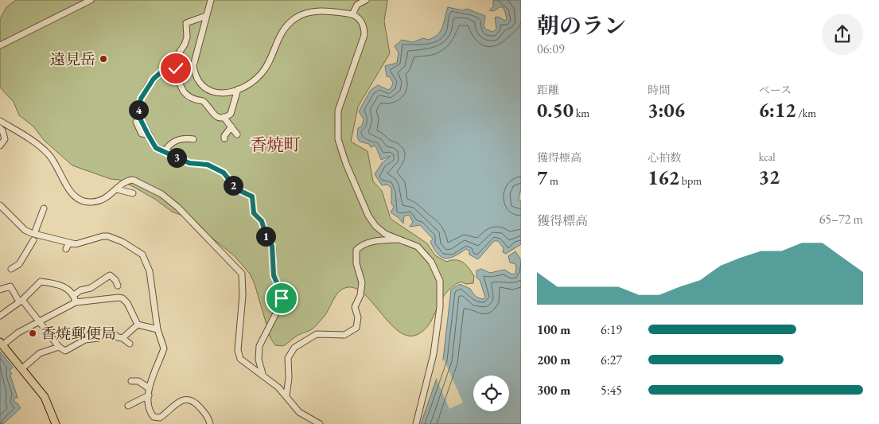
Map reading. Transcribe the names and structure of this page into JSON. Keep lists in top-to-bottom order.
{
  "districts": ["香焼町"],
  "places": ["遠見岳", "香焼郵便局"],
  "page": {
    "heading": ["朝のラン", "06:09"],
    "stats": [
      ["距離", "0.50 km"],
      ["時間", "3:06"],
      ["ペース", "6:12 /km"],
      ["獲得標高", "7 m"],
      ["心拍数", "162 bpm"],
      ["kcal", "32"]
    ],
    "pins": [
      "4",
      "3",
      "2",
      "1"
    ],
    "chart": ["獲得標高", "65–72 m"],
    "list": [
      {
        "name": "100 m",
        "note": "6:19"
      },
      {
        "name": "200 m",
        "note": "6:27"
      },
      {
        "name": "300 m",
        "note": "5:45"
      }
    ]
  }
}
